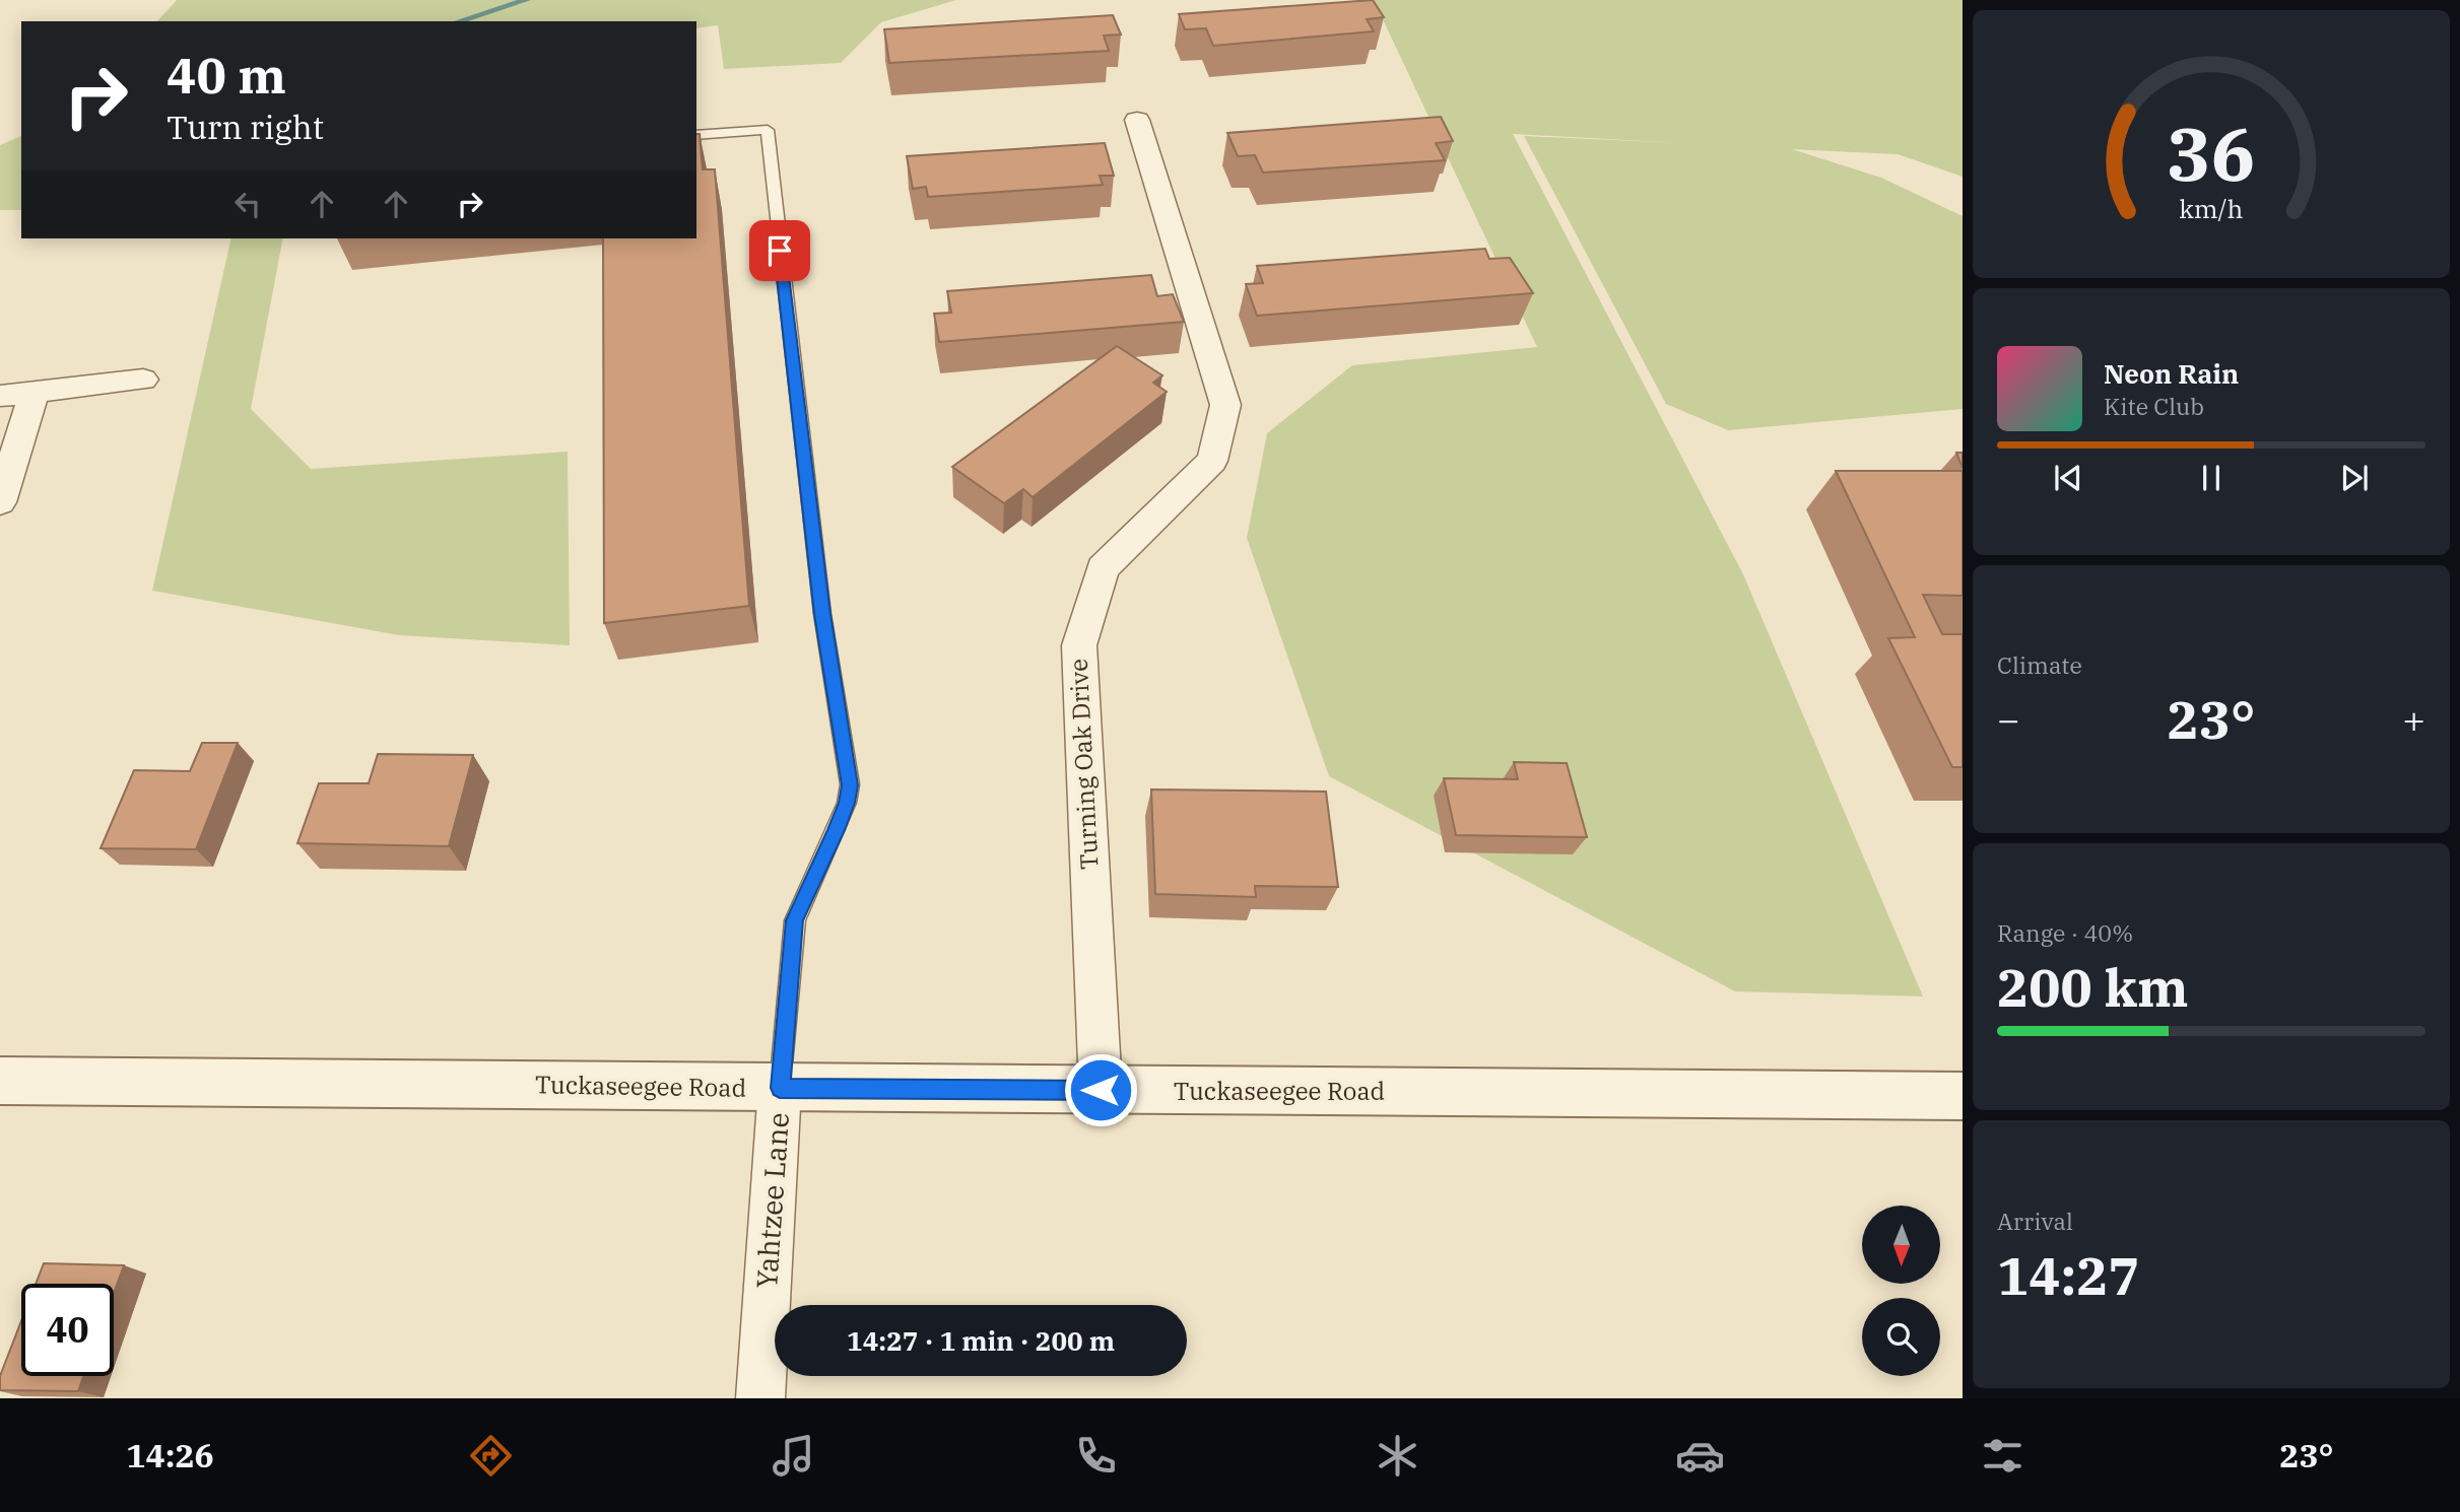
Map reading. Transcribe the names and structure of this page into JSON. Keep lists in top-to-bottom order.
{
  "streets": {
    "street": ["Turning Oak Drive", "Tuckaseegee Road", "Yahtzee Lane"]
  },
  "crossings": [
    ["Turning Oak Drive", "Tuckaseegee Road"],
    ["Tuckaseegee Road", "Yahtzee Lane"]
  ],
  "north": "bottom",
  "page": {
    "turn": ["40 m", "Turn right"],
    "song": ["Neon Rain", "Kite Club"],
    "tile": [
      "Climate",
      ["Range · 40%", "200 km"],
      ["Arrival", "14:27"]
    ],
    "heat": ["−", "23°", "+"],
    "limit": "40",
    "trip": "14:27 · 1 min · 200 m",
    "tabs": ["14:26", "23°"],
    "gauge": ["36", "km/h"]
  }
}
